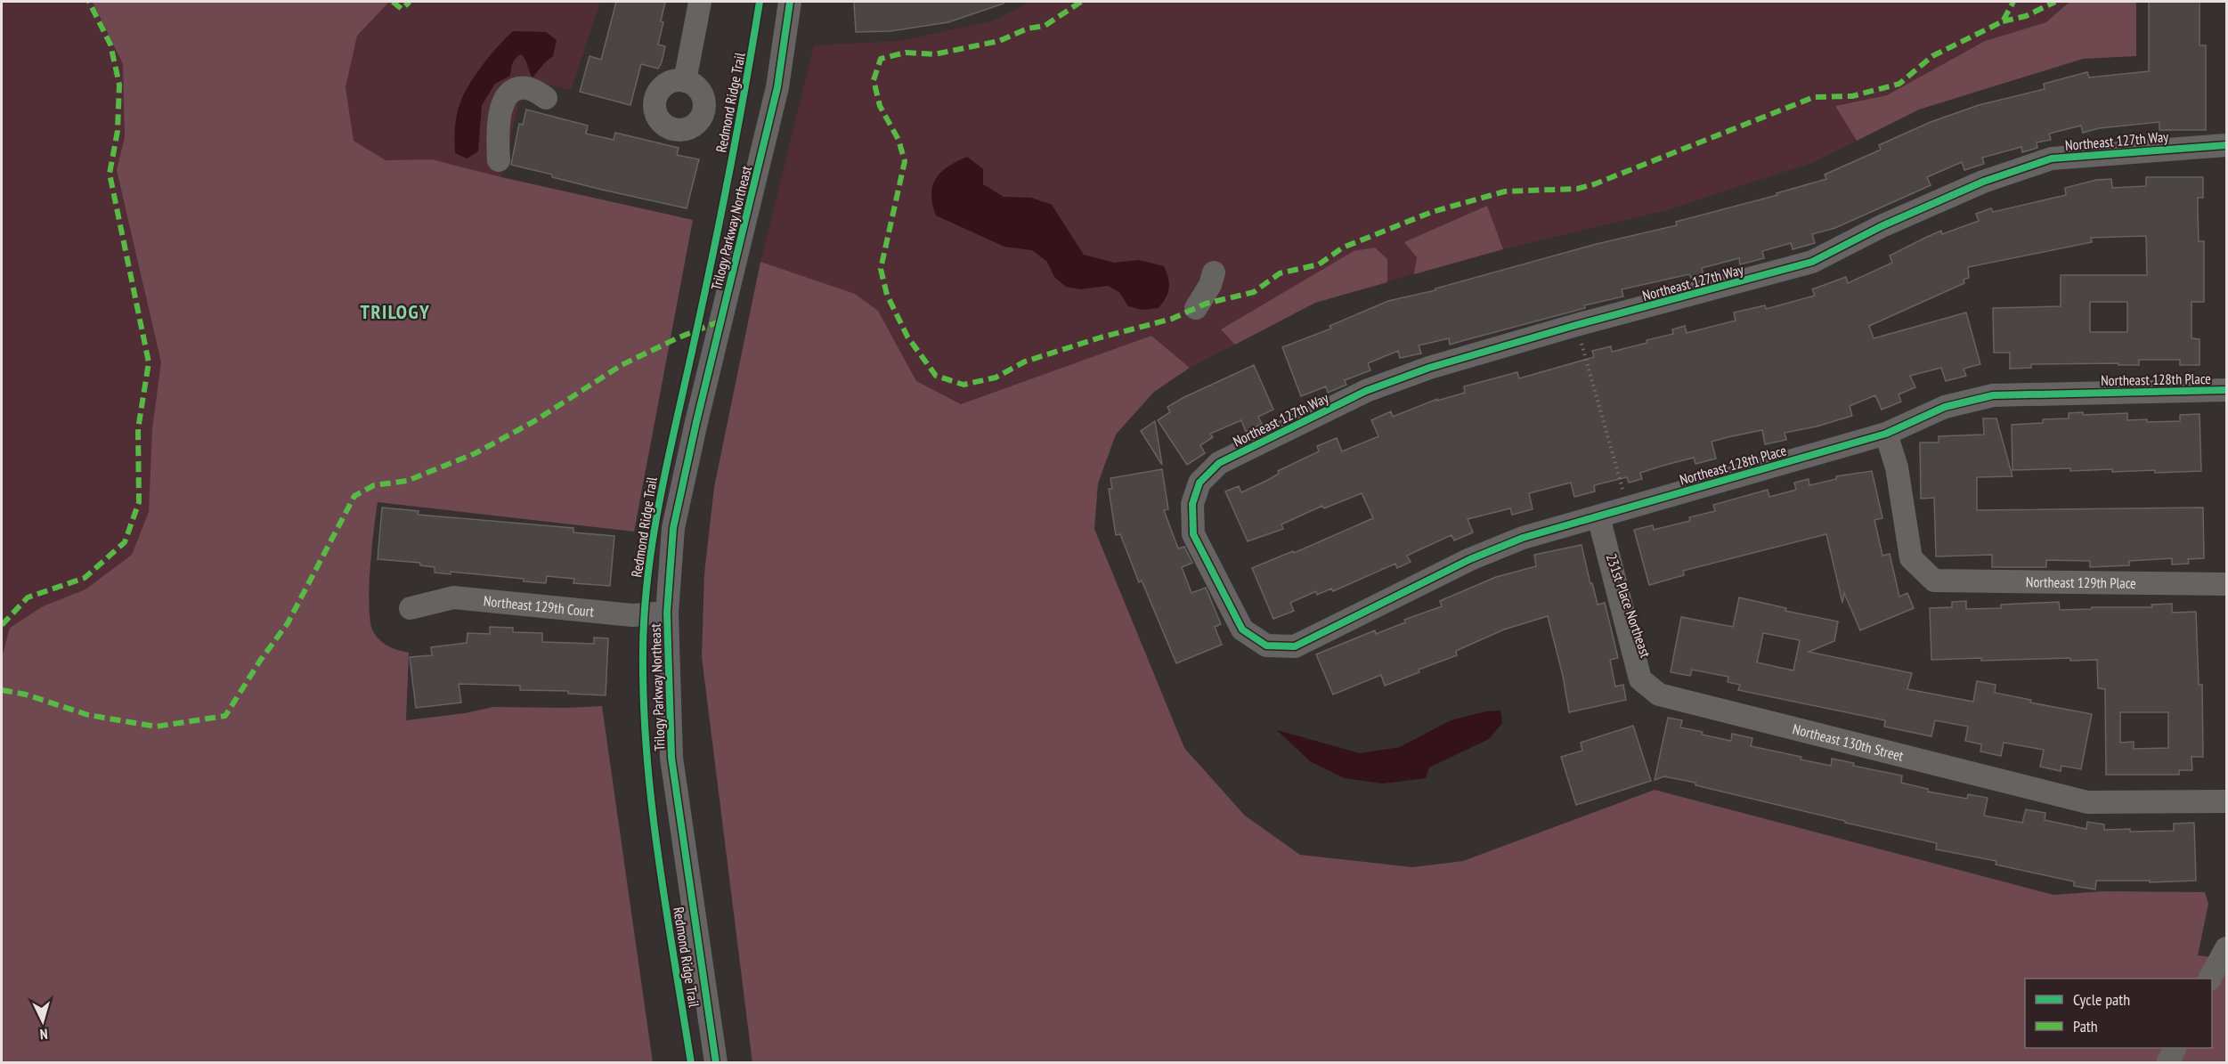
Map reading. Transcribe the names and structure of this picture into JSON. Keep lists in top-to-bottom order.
{
  "streets": {
    "street": [
      "Northeast 127th Way",
      "Trilogy Parkway Northeast",
      "Northeast 128th Place",
      "Northeast 129th Place",
      "Northeast 129th Court",
      "231st Place Northeast",
      "Northeast 130th Street"
    ],
    "cycle path": ["Redmond Ridge Trail"]
  },
  "crossings": [
    ["Northeast 127th Way", "Northeast 128th Place"],
    ["Trilogy Parkway Northeast", "Northeast 129th Court"],
    ["Northeast 128th Place", "Northeast 129th Place"],
    ["Northeast 128th Place", "231st Place Northeast"],
    ["231st Place Northeast", "Northeast 130th Street"]
  ],
  "districts": ["TRILOGY"],
  "legend": ["Cycle path", "Path"],
  "north": "bottom"
}
